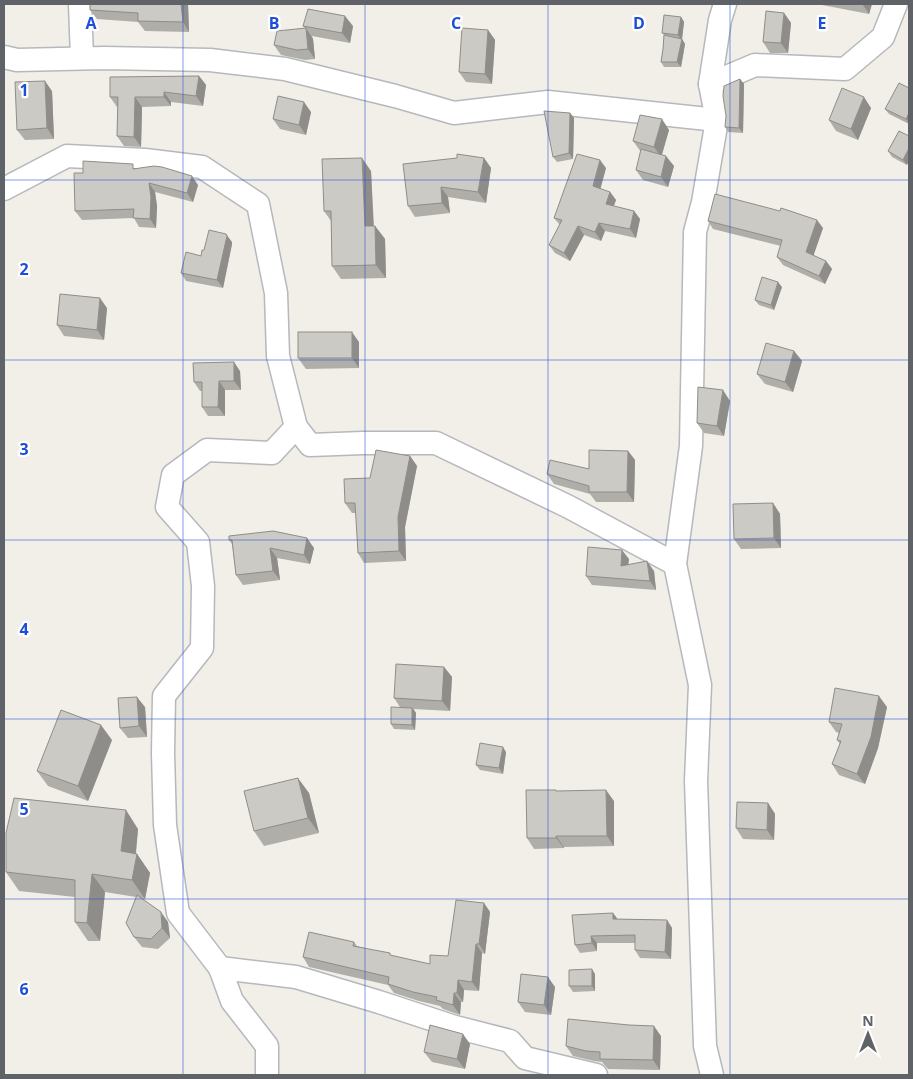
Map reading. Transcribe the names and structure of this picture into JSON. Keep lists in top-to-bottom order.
{
  "north": "top",
  "grid": {
    "columns": [
      "A",
      "B",
      "C",
      "D",
      "E"
    ],
    "rows": [
      "1",
      "2",
      "3",
      "4",
      "5",
      "6"
    ]
  }
}
